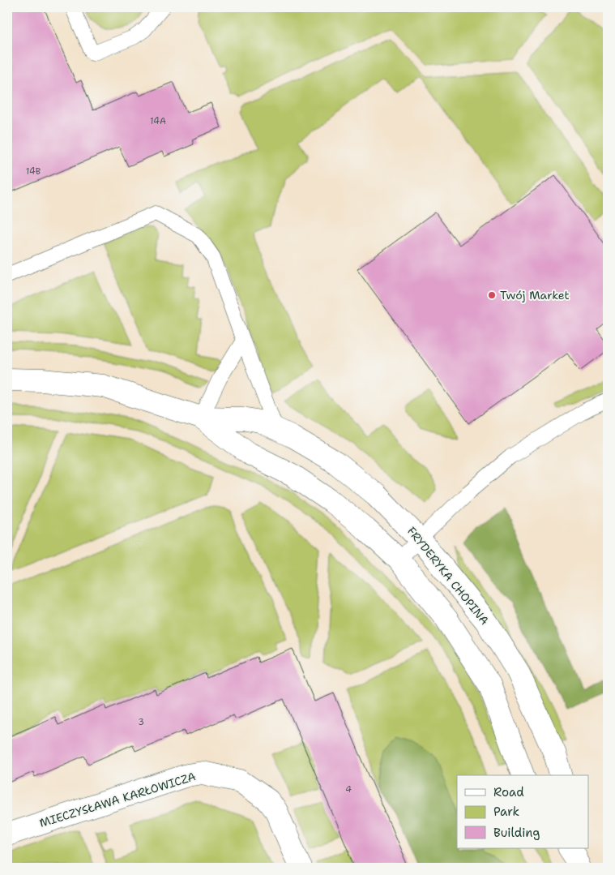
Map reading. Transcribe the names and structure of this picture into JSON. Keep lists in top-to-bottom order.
{
  "streets": {
    "street": ["FRYDERYKA CHOPINA", "MIECZYSŁAWA KARŁOWICZA"]
  },
  "places": ["Twój Market"],
  "house_numbers": [
    "14A",
    "14B",
    "3",
    "4"
  ],
  "legend": ["Road", "Park", "Building"]
}
